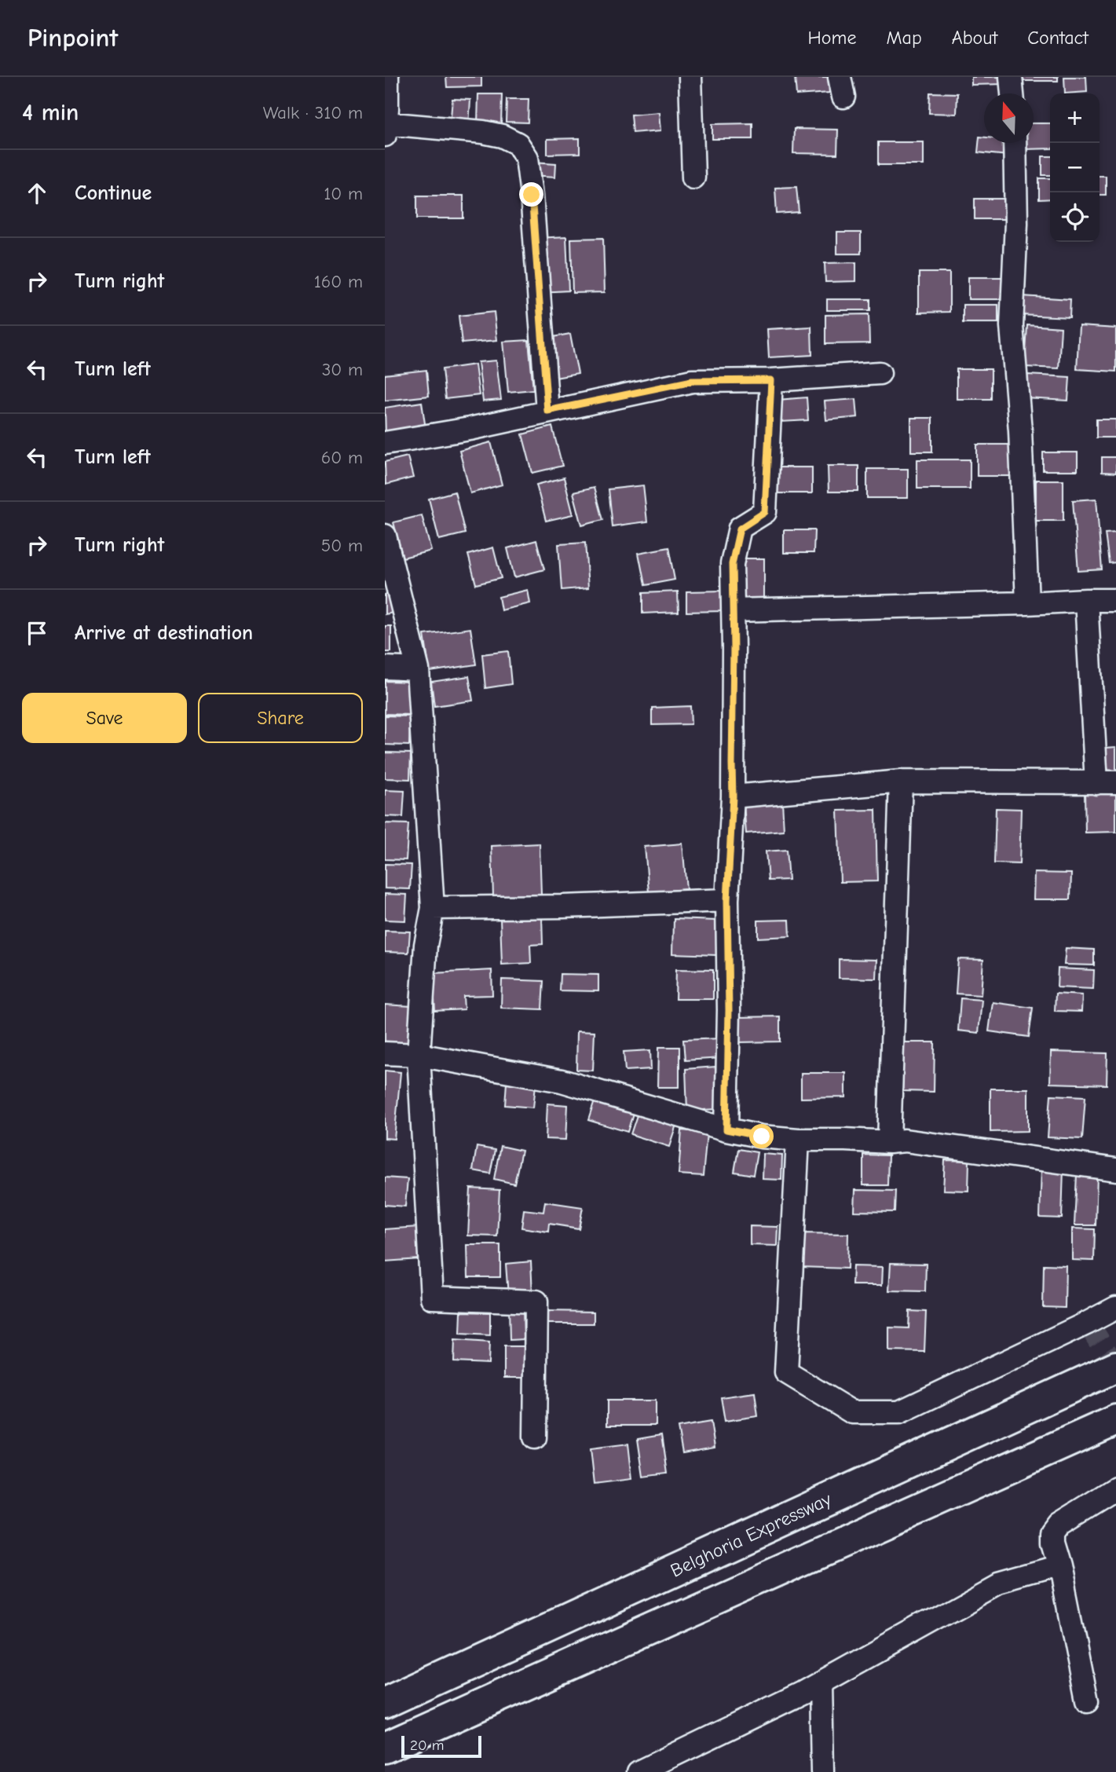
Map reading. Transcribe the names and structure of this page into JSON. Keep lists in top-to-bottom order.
{
  "streets": {
    "highway": ["Belghoria Expressway"]
  },
  "scale_bar": "20 m",
  "north": "top",
  "page": {
    "header": "Pinpoint",
    "nav": [
      "Home",
      "Map",
      "About",
      "Contact"
    ],
    "heading": ["4 min", "Walk · 310 m"],
    "map_buttons": ["+", "−"],
    "list": [
      ["Continue", "10 m"],
      ["Turn right", "160 m"],
      ["Turn left", "30 m"],
      ["Turn left", "60 m"],
      ["Turn right", "50 m"],
      "Arrive at destination"
    ],
    "buttons": ["Save", "Share"],
    "scale": "20 m"
  }
}
